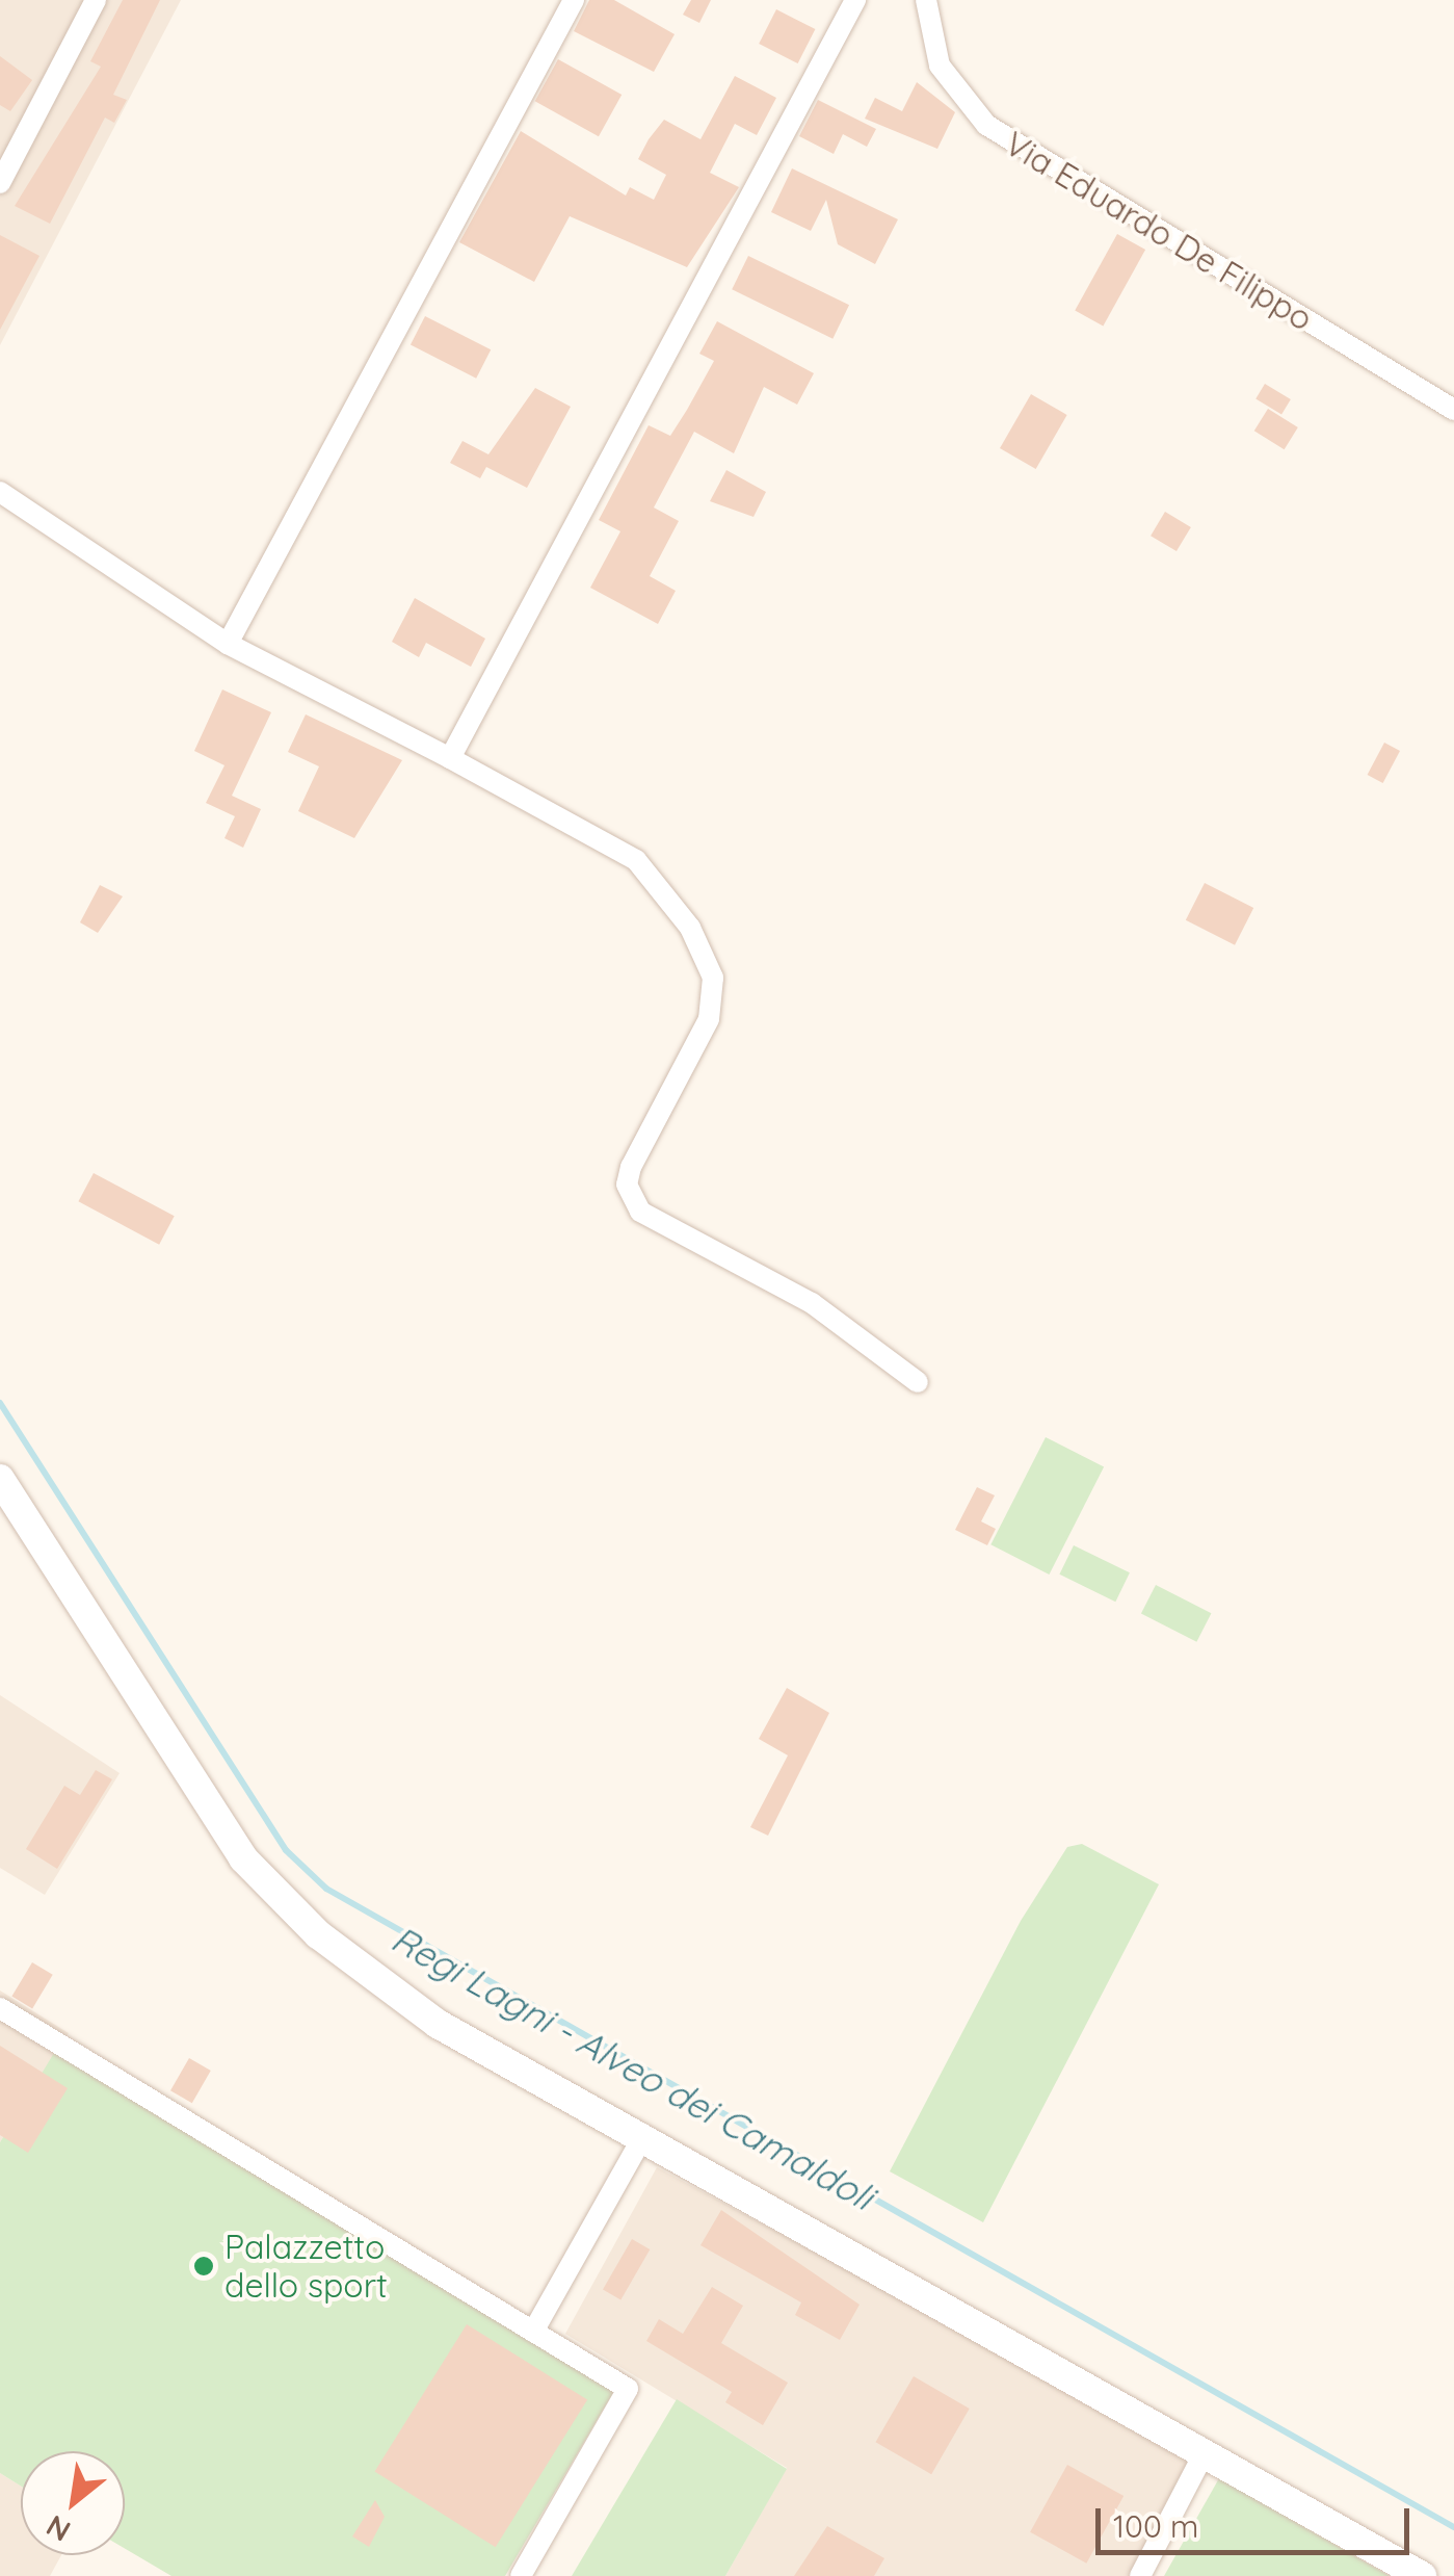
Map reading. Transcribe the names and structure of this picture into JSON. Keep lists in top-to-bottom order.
{
  "streets": {
    "street": ["Via Eduardo De Filippo"]
  },
  "water": ["Regi Lagni - Alveo dei Camaldoli"],
  "places": ["Palazzetto dello sport"],
  "scale_bar": "100 m",
  "north": "bottom left"
}
